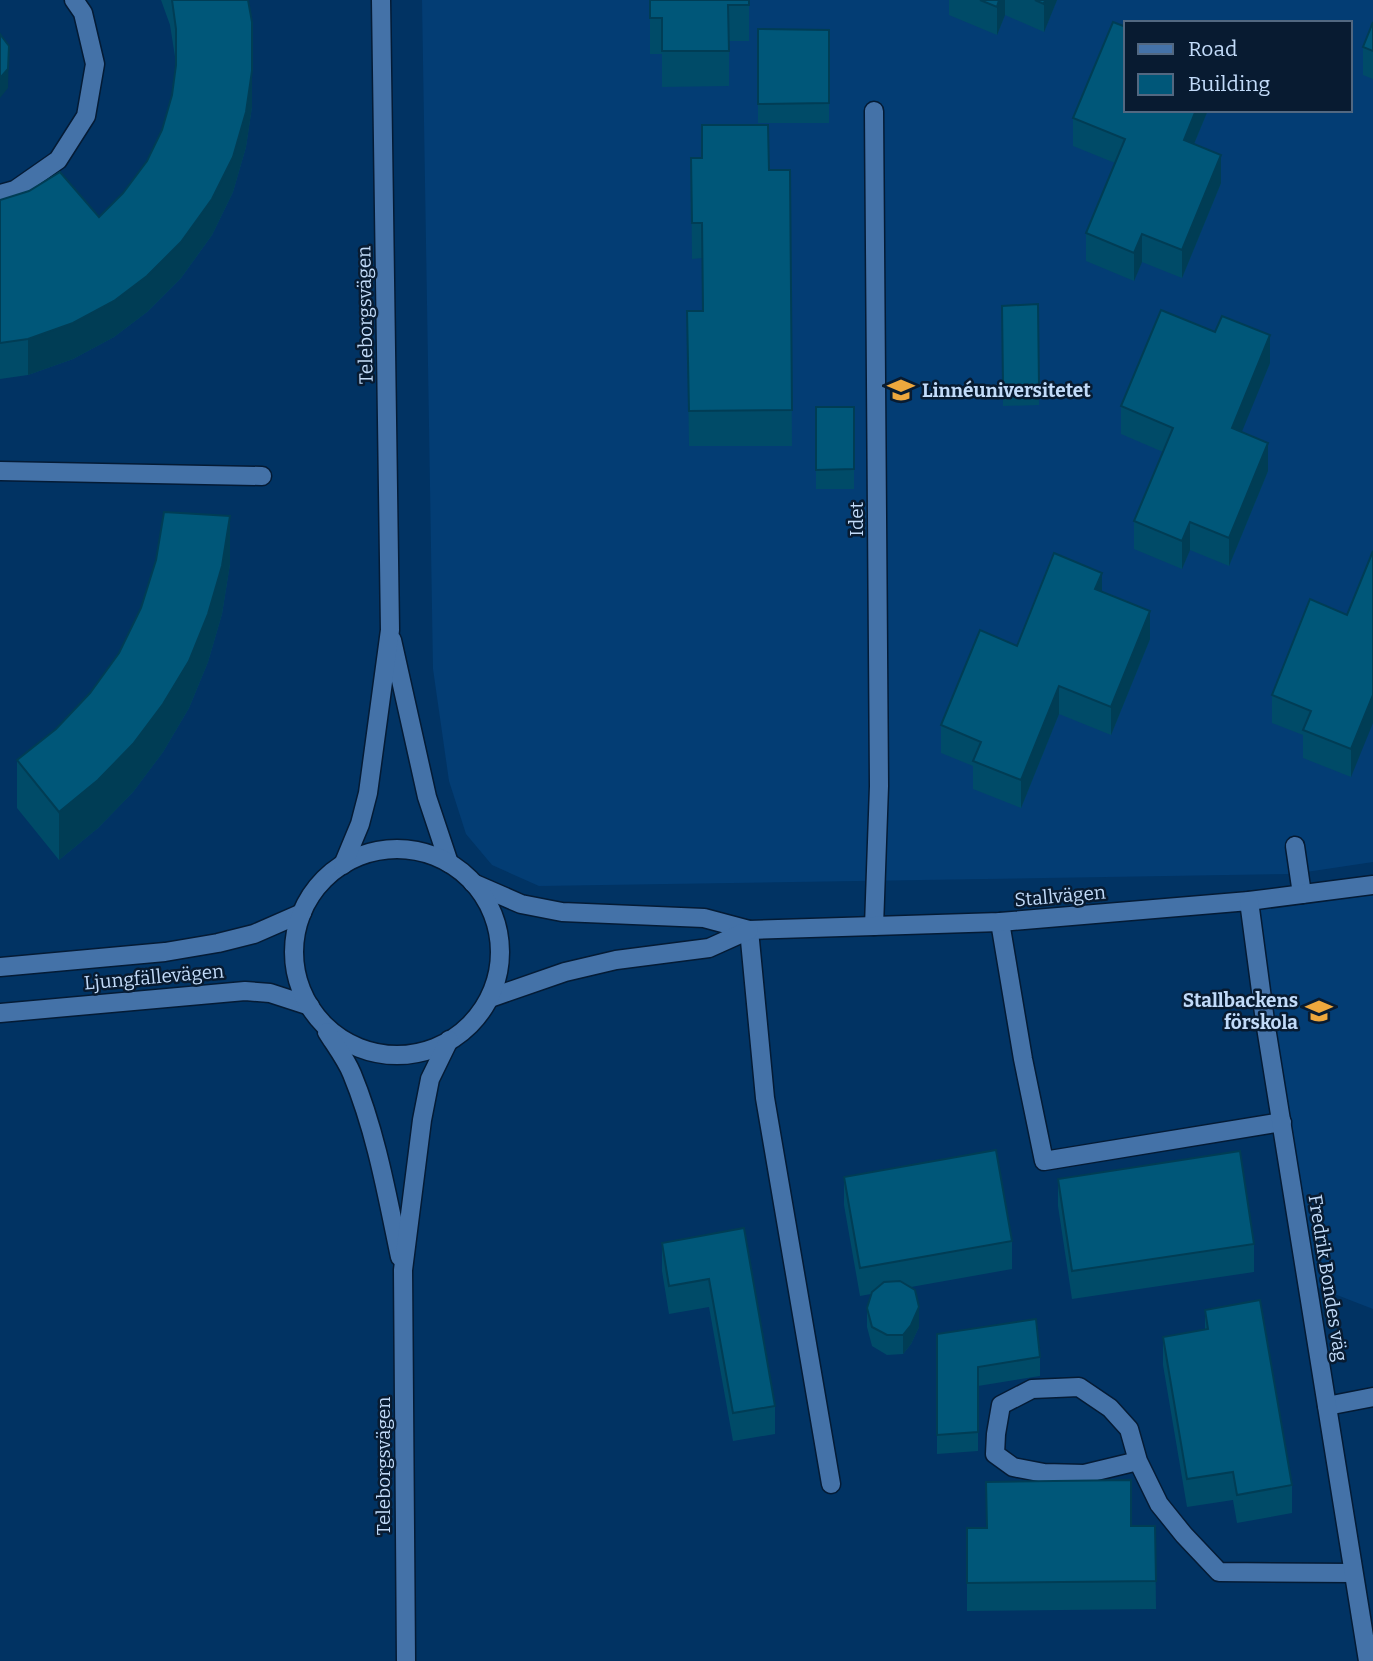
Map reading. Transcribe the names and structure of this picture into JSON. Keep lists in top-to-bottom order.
{
  "streets": {
    "main road": [
      "Teleborgsvägen",
      "Idet",
      "Stallvägen",
      "Ljungfällevägen",
      "Fredrik Bondes väg"
    ]
  },
  "crossings": [
    ["Teleborgsvägen", "Stallvägen"],
    ["Teleborgsvägen", "Ljungfällevägen"],
    ["Idet", "Stallvägen"],
    ["Stallvägen", "Ljungfällevägen"],
    ["Stallvägen", "Fredrik Bondes väg"]
  ],
  "places": {
    "school or university": ["Linnéuniversitetet", "Stallbackens förskola"]
  },
  "legend": ["Road", "Building"]
}
